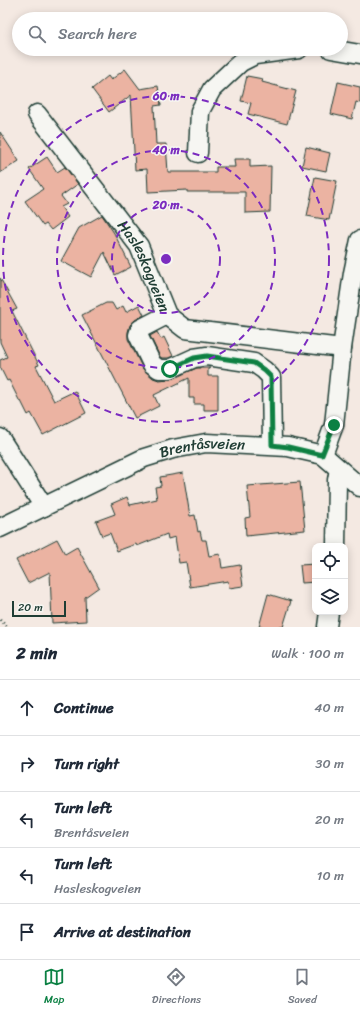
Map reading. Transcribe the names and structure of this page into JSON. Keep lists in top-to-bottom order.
{
  "streets": {
    "street": ["Hasleskogveien", "Brentåsveien"]
  },
  "scale_bar": "20 m",
  "page": {
    "search": "Search here",
    "scale": "20 m",
    "heading": ["2 min", "Walk · 100 m"],
    "list": [
      ["Continue", "40 m"],
      ["Turn right", "30 m"],
      ["Turn left", "Brentåsveien", "20 m"],
      ["Turn left", "Hasleskogveien", "10 m"],
      "Arrive at destination"
    ],
    "nav": ["Map", "Directions", "Saved"]
  },
  "rings": ["60 m", "40 m", "20 m"]
}
